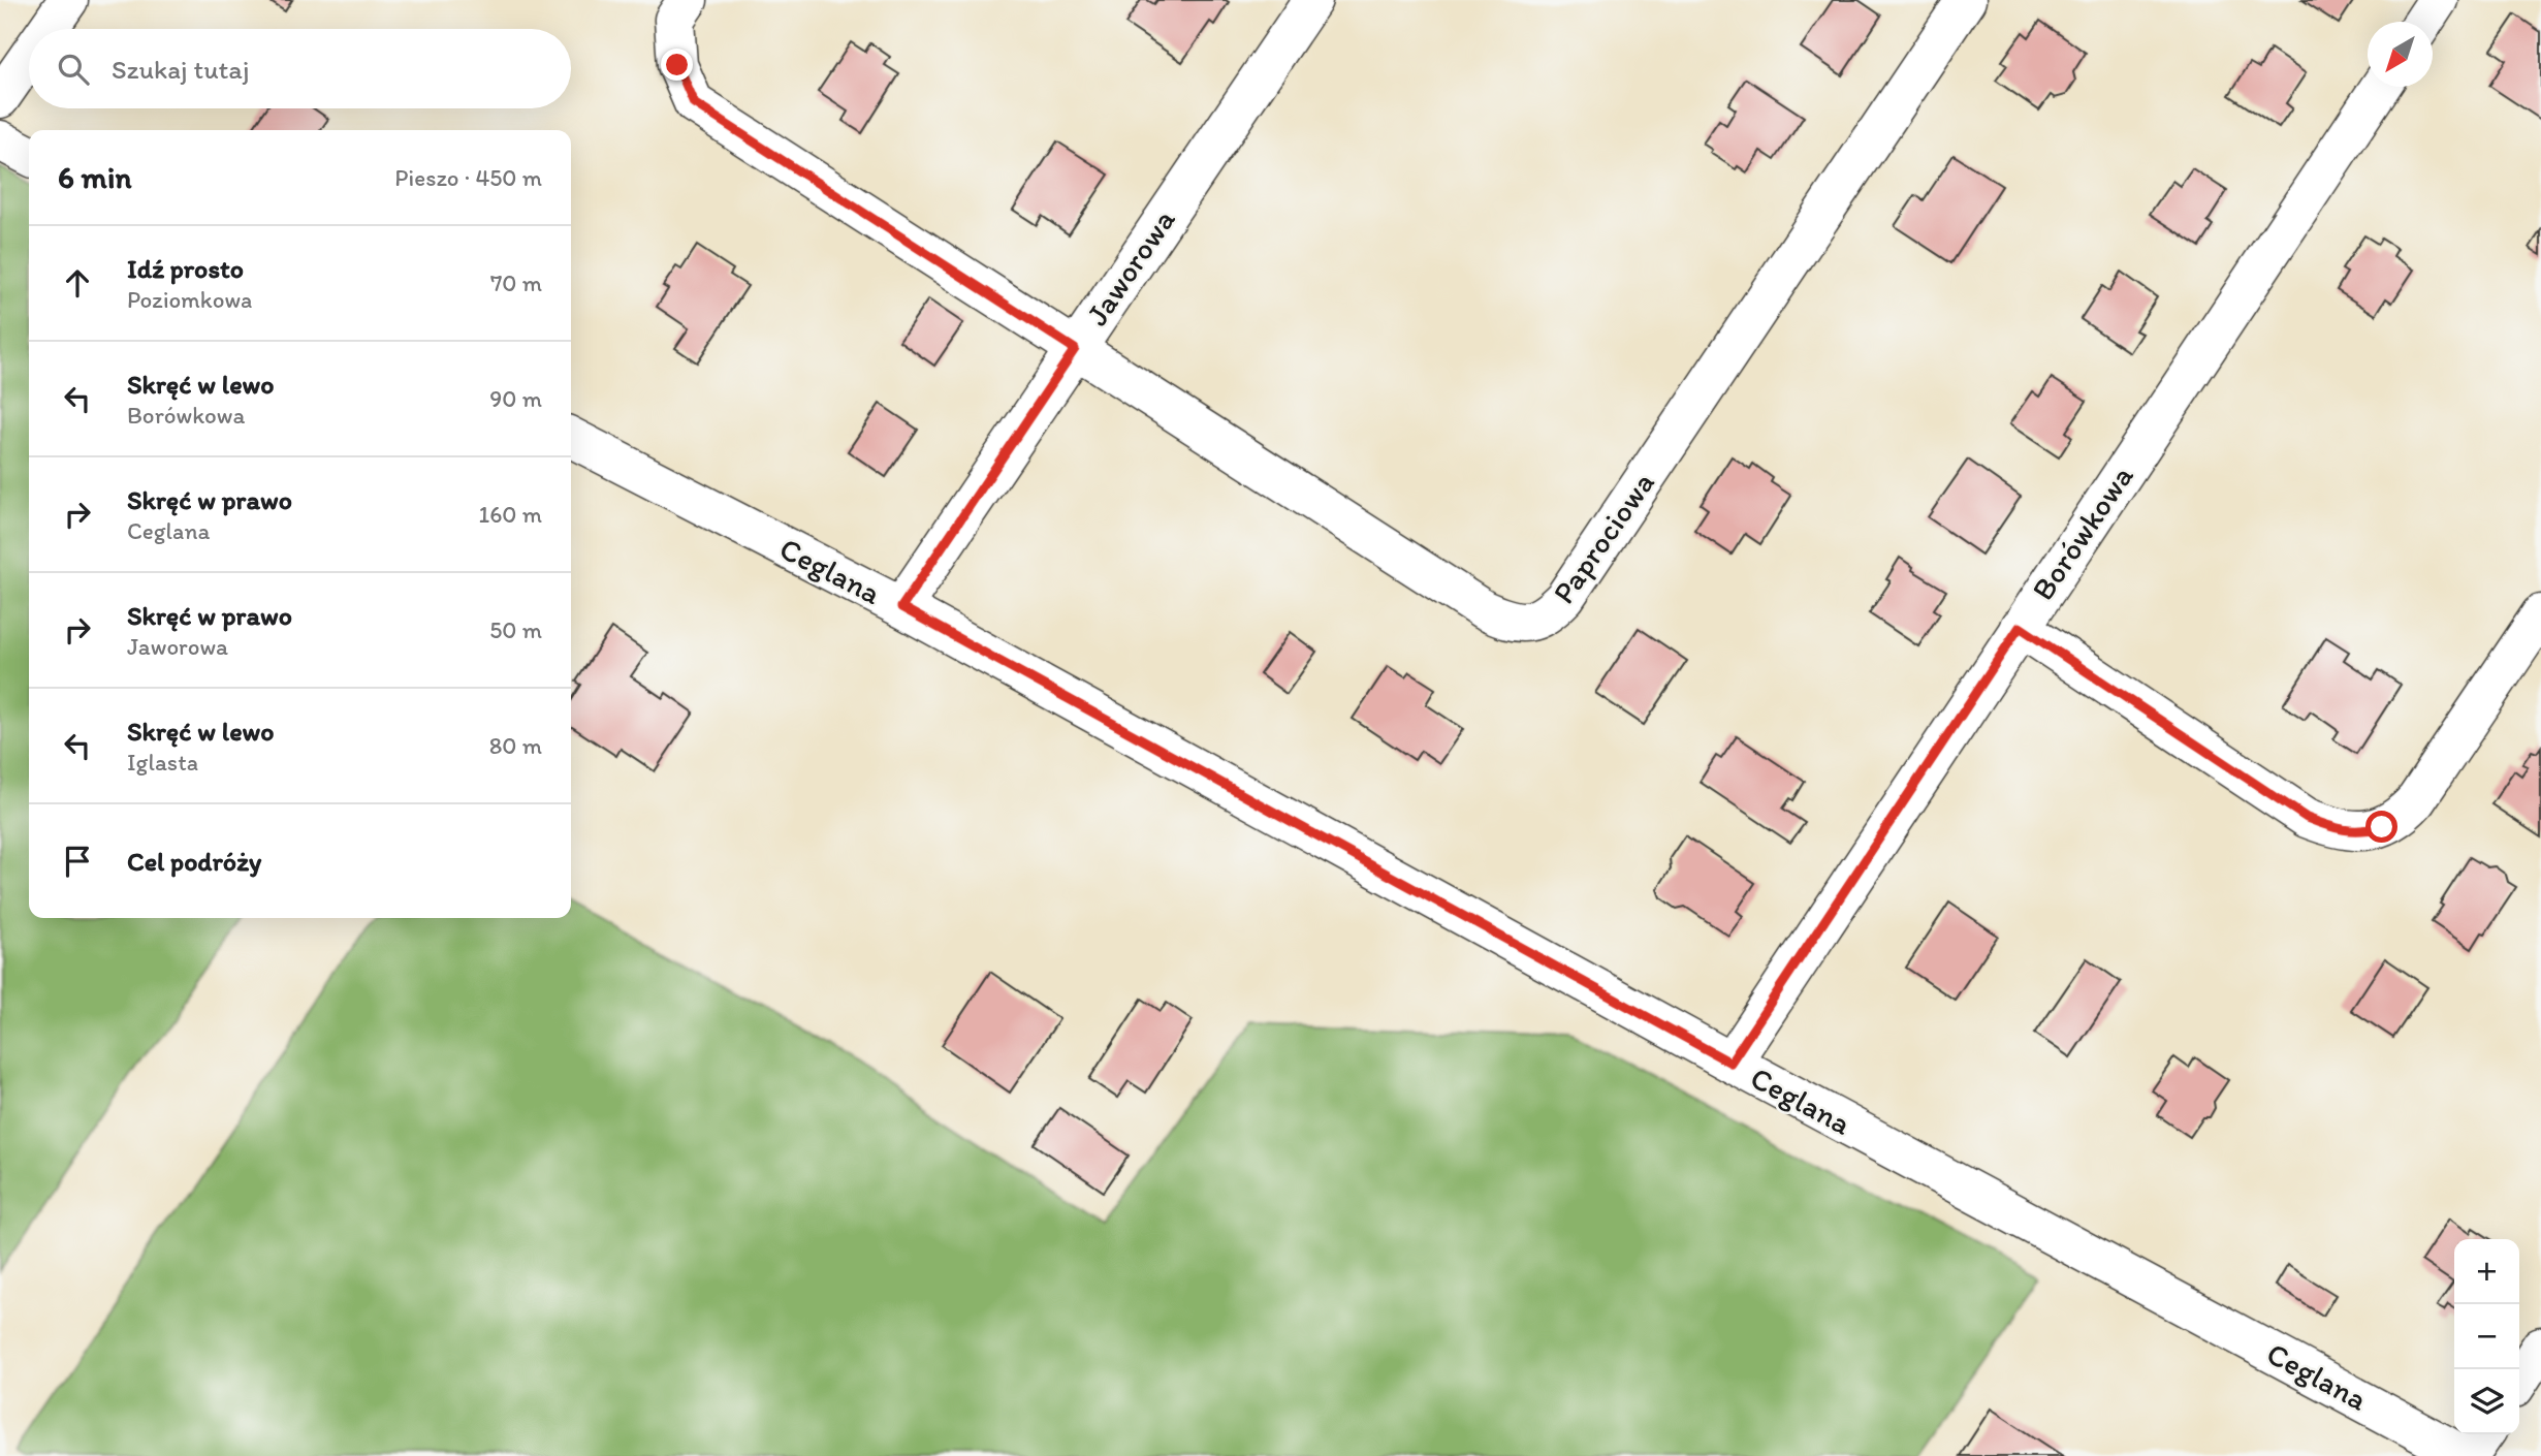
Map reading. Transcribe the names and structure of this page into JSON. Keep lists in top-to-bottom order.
{
  "streets": {
    "street": [
      "Jaworowa",
      "Borówkowa",
      "Paprociowa",
      "Ceglana"
    ]
  },
  "crossings": [
    ["Jaworowa", "Paprociowa"],
    ["Jaworowa", "Ceglana"],
    ["Borówkowa", "Ceglana"]
  ],
  "north": "bottom left",
  "page": {
    "search": "Szukaj tutaj",
    "heading": ["6 min", "Pieszo · 450 m"],
    "list": [
      ["Idź prosto", "Poziomkowa", "70 m"],
      ["Skręć w lewo", "Borówkowa", "90 m"],
      ["Skręć w prawo", "Ceglana", "160 m"],
      ["Skręć w prawo", "Jaworowa", "50 m"],
      ["Skręć w lewo", "Iglasta", "80 m"],
      "Cel podróży"
    ],
    "map_buttons": ["+", "−"]
  }
}
